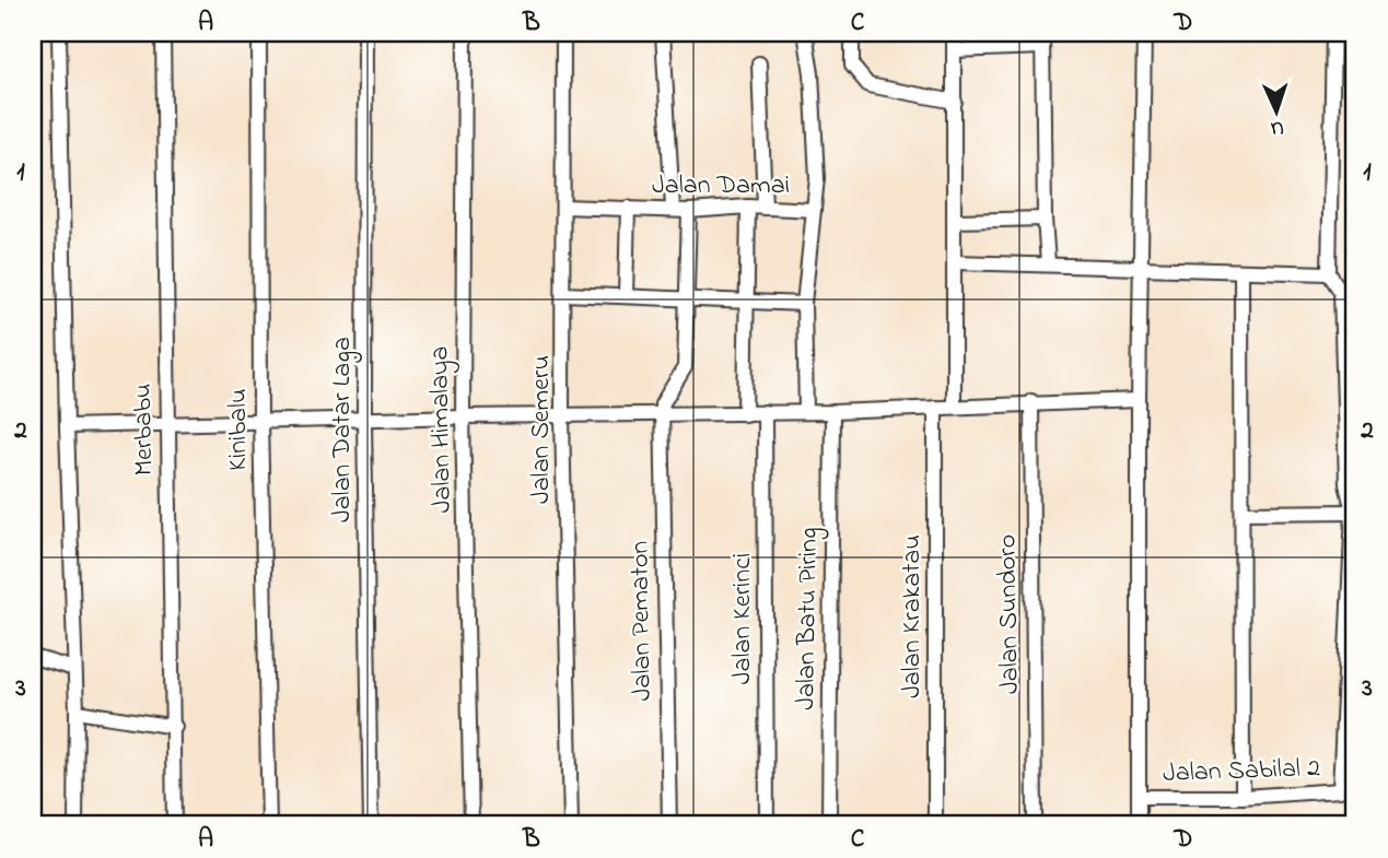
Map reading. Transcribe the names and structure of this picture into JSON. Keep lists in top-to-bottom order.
{
  "streets": {
    "street": [
      "Jalan Damai",
      "Merbabu",
      "Kinibalu",
      "Jalan Datar Laga",
      "Jalan Himalaya",
      "Jalan Semeru",
      "Jalan Sundoro",
      "Jalan Krakatau",
      "Jalan Kerinci",
      "Jalan Batu Piring",
      "Jalan Pematon",
      "Jalan Sabilal 2"
    ]
  },
  "crossings": [
    ["Jalan Damai", "Jalan Semeru"]
  ],
  "north": "bottom",
  "grid": {
    "columns": [
      "A",
      "B",
      "C",
      "D"
    ],
    "rows": ["1", "2", "3"]
  }
}
